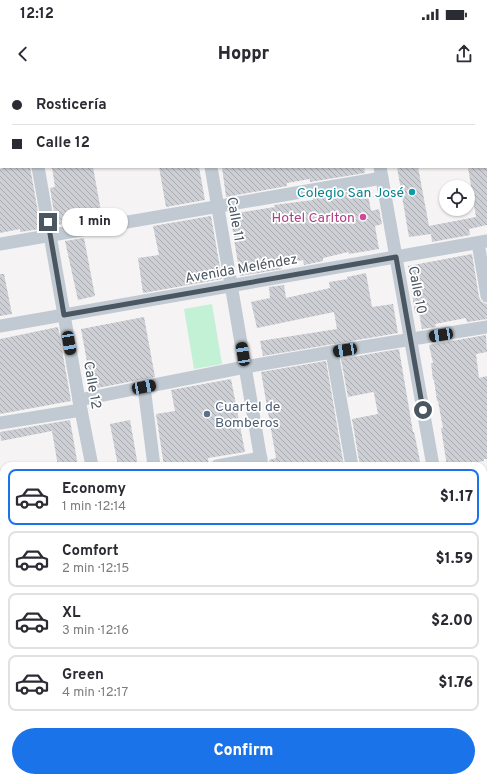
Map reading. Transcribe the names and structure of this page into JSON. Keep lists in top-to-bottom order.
{
  "streets": {
    "street": [
      "Calle 11",
      "Avenida Meléndez",
      "Calle 10",
      "Calle 12"
    ]
  },
  "crossings": [
    ["Calle 11", "Avenida Meléndez"],
    ["Avenida Meléndez", "Calle 10"],
    ["Avenida Meléndez", "Calle 12"]
  ],
  "places": ["Colegio San José", "Hotel Carlton", "Cuartel de Bomberos"],
  "page": {
    "status": "12:12",
    "header": "Hoppr",
    "banner": ["Rosticería", "Calle 12"],
    "bubble": "1 min",
    "list": [
      {
        "name": "Economy",
        "note": "1 min · 12:14",
        "value": "$1.17"
      },
      {
        "name": "Comfort",
        "note": "2 min · 12:15",
        "value": "$1.59"
      },
      {
        "name": "XL",
        "note": "3 min · 12:16",
        "value": "$2.00"
      },
      {
        "name": "Green",
        "note": "4 min · 12:17",
        "value": "$1.76"
      }
    ],
    "buttons": "Confirm"
  }
}
